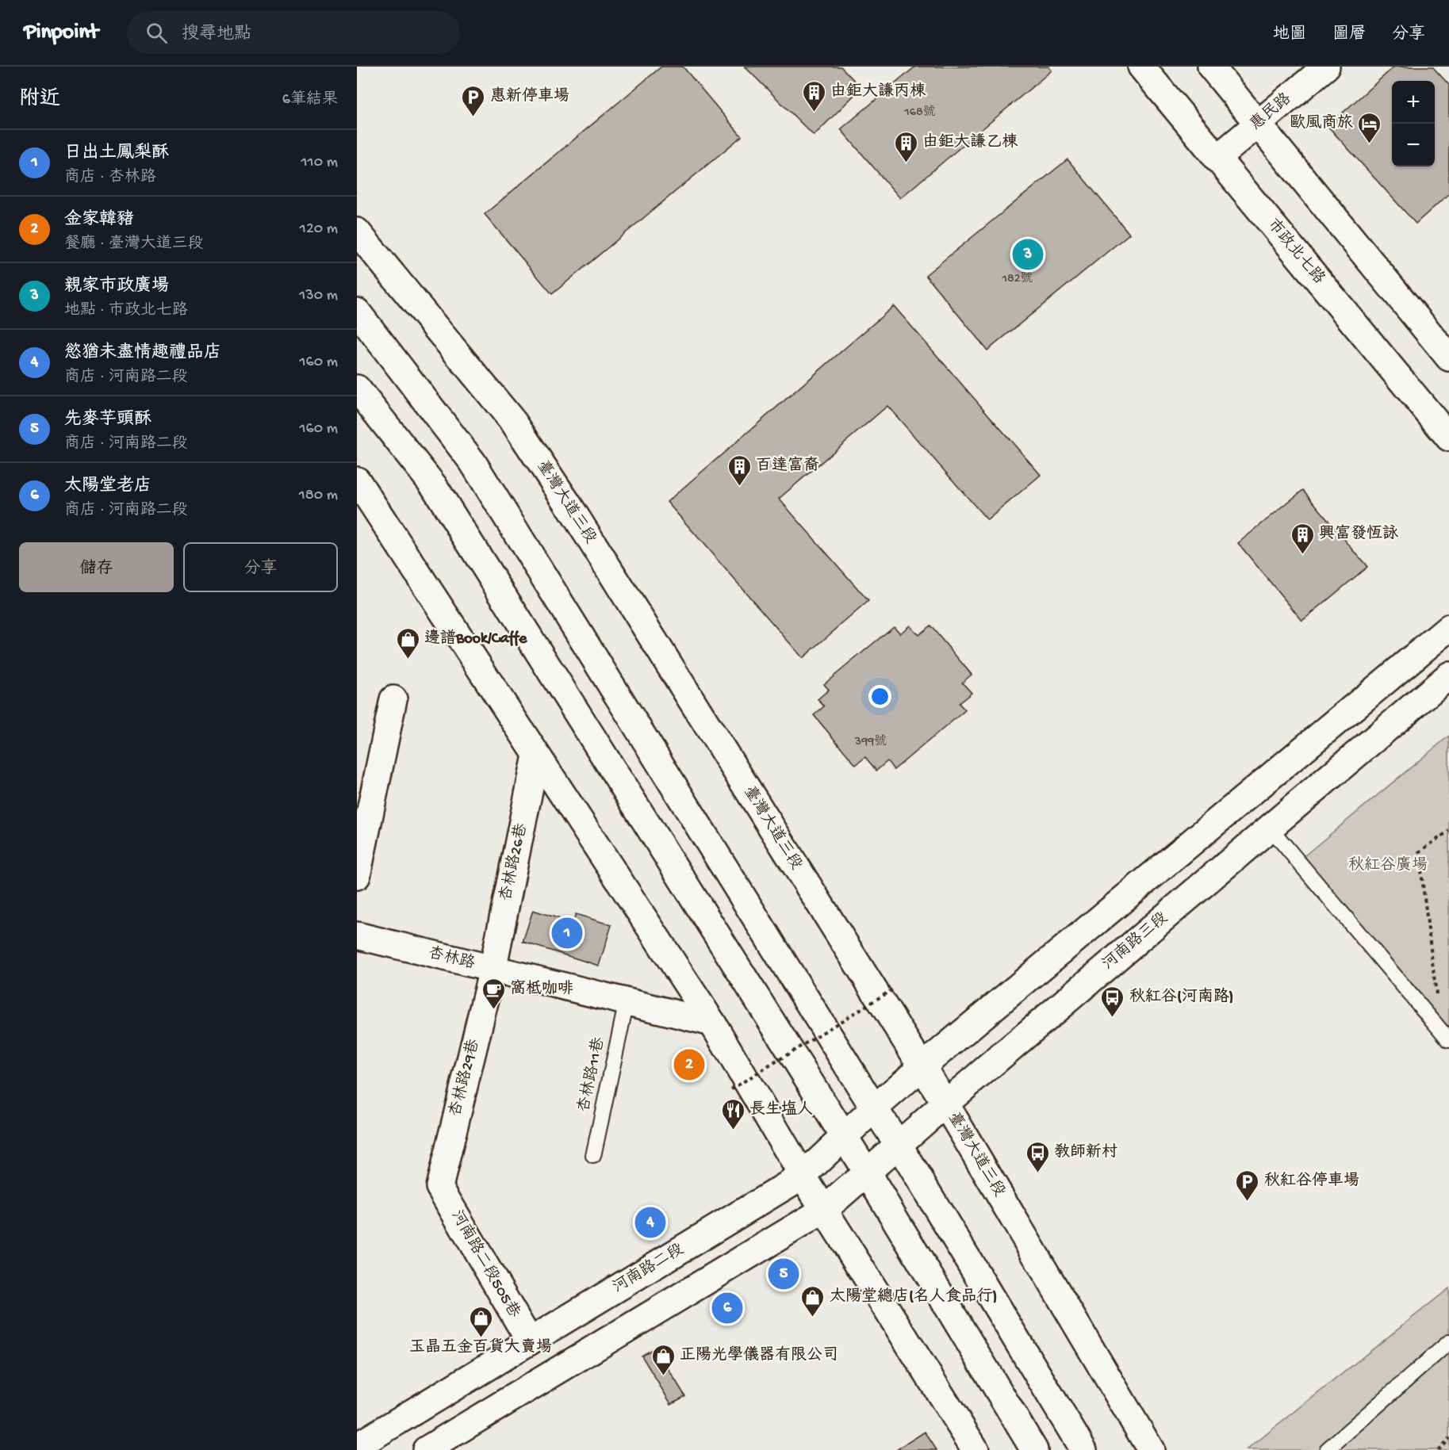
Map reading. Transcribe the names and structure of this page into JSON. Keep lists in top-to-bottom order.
{
  "streets": {
    "main road": [
      "惠民路",
      "市政北七路",
      "臺灣大道三段",
      "杏林路26巷",
      "河南路三段",
      "杏林路",
      "杏林路29巷",
      "河南路二段505巷",
      "河南路二段"
    ],
    "lane": ["杏林路11巷"]
  },
  "crossings": [
    ["惠民路", "市政北七路"],
    ["臺灣大道三段", "河南路三段"],
    ["臺灣大道三段", "河南路二段"],
    ["杏林路26巷", "杏林路"],
    ["杏林路26巷", "杏林路29巷"],
    ["杏林路", "杏林路11巷"],
    ["杏林路", "杏林路29巷"],
    ["杏林路29巷", "河南路二段505巷"],
    ["河南路二段505巷", "河南路二段"]
  ],
  "parks": ["秋紅谷廣場"],
  "places": {
    "building": [
      "由鉅大謙丙棟",
      "由鉅大謙乙棟",
      "百達富裔",
      "興富發恆詠"
    ],
    "parking": ["惠新停車場", "秋紅谷停車場"],
    "hotel": ["歐風商旅"],
    "shop": [
      "邊譜Book/Caffe",
      "太陽堂總店(名人食品行)",
      "玉晶五金百貨大賣場",
      "正陽光學儀器有限公司"
    ],
    "cafe": ["窩柢咖啡"],
    "bus stop": ["秋紅谷(河南路)", "教師新村"],
    "restaurant": ["長生塩人"]
  },
  "house_numbers": ["168號", "182號", "399號"],
  "page": {
    "header": "Pinpoint",
    "search": "搜尋地點",
    "nav": ["地圖", "圖層", "分享"],
    "heading": ["附近", "6筆結果"],
    "map_buttons": ["+", "−"],
    "list": [
      {
        "mark": "1",
        "name": "日出土鳳梨酥",
        "note": "商店 · 杏林路",
        "value": "110 m"
      },
      {
        "mark": "2",
        "name": "金家韓豬",
        "note": "餐廳 · 臺灣大道三段",
        "value": "120 m"
      },
      {
        "mark": "3",
        "name": "親家市政廣場",
        "note": "地點 · 市政北七路",
        "value": "130 m"
      },
      {
        "mark": "4",
        "name": "慾猶未盡情趣禮品店",
        "note": "商店 · 河南路二段",
        "value": "160 m"
      },
      {
        "mark": "5",
        "name": "先麥芋頭酥",
        "note": "商店 · 河南路二段",
        "value": "160 m"
      },
      {
        "mark": "6",
        "name": "太陽堂老店",
        "note": "商店 · 河南路二段",
        "value": "180 m"
      }
    ],
    "pins": [
      "3",
      "1",
      "2",
      "4",
      "5",
      "6"
    ],
    "buttons": ["儲存", "分享"]
  }
}
